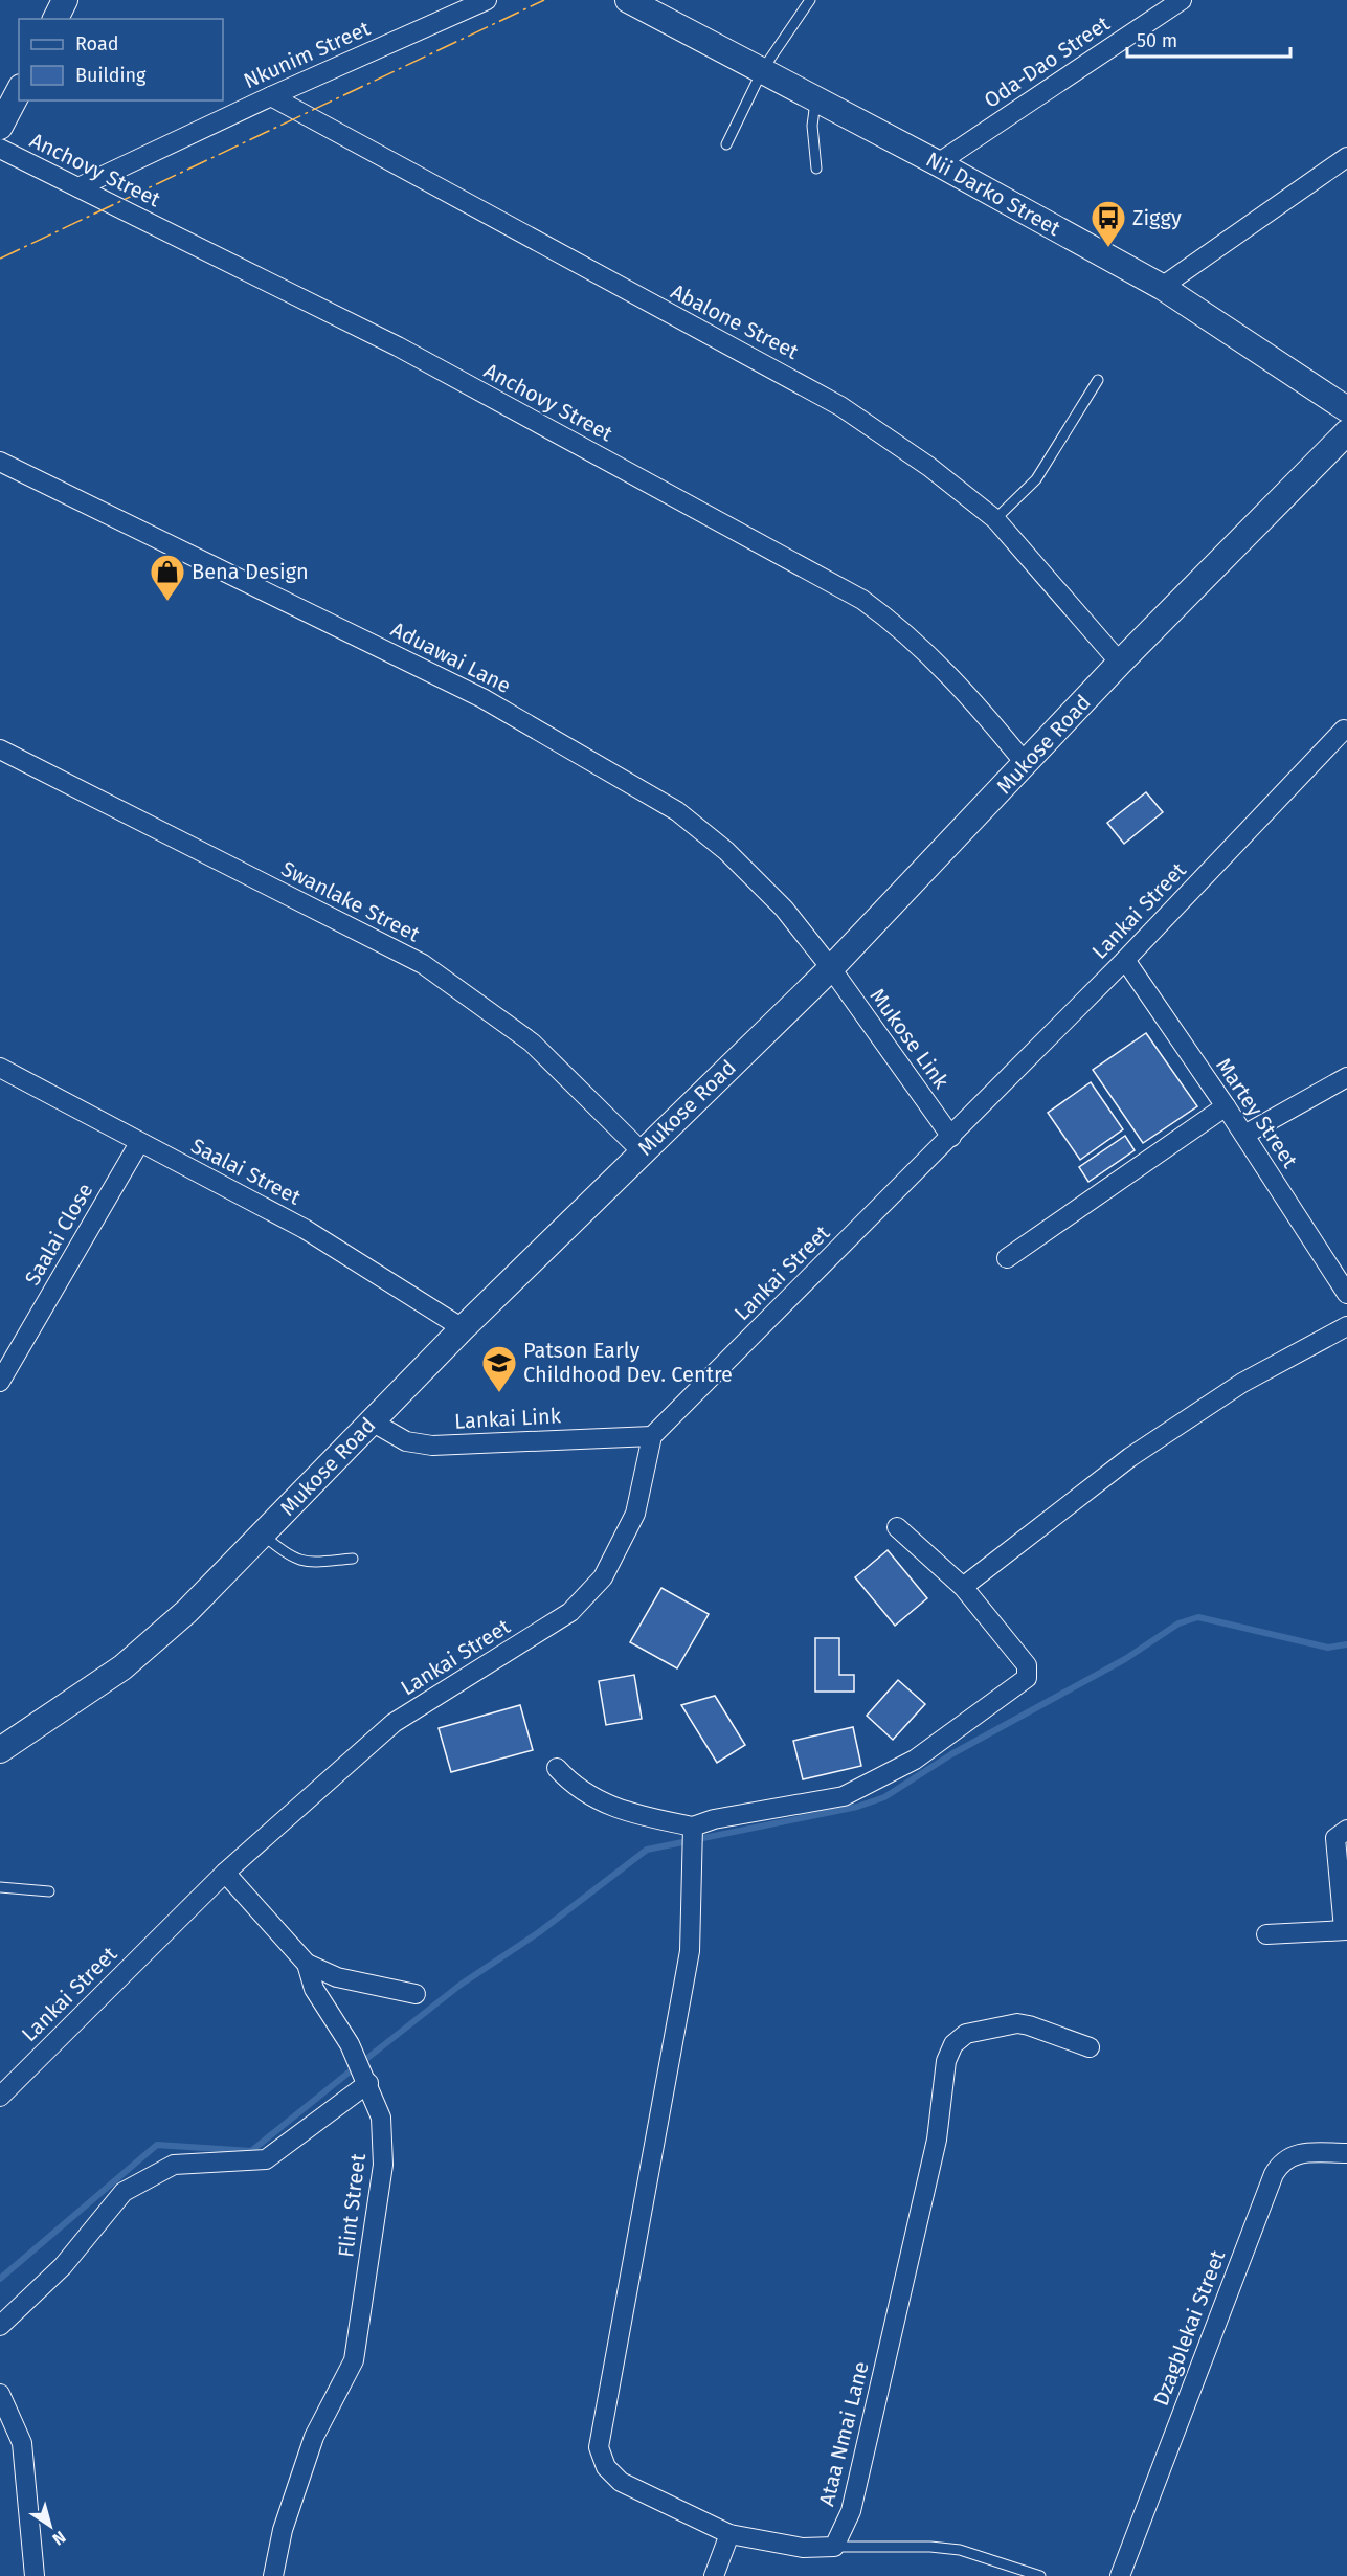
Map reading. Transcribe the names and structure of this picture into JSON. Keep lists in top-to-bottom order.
{
  "streets": {
    "street": [
      "Nkunim Street",
      "Oda-Dao Street",
      "Anchovy Street",
      "Nii Darko Street",
      "Abalone Street",
      "Aduawai Lane",
      "Mukose Road",
      "Swanlake Street",
      "Lankai Street",
      "Mukose Link",
      "Martey Street",
      "Saalai Street",
      "Saalai Close",
      "Lankai Link",
      "Flint Street",
      "Dzagblekai Street",
      "Ataa Nmai Lane"
    ]
  },
  "crossings": [
    ["Nkunim Street", "Anchovy Street"],
    ["Nkunim Street", "Abalone Street"],
    ["Oda-Dao Street", "Nii Darko Street"],
    ["Anchovy Street", "Mukose Road"],
    ["Abalone Street", "Mukose Road"],
    ["Aduawai Lane", "Mukose Road"],
    ["Aduawai Lane", "Mukose Link"],
    ["Mukose Road", "Swanlake Street"],
    ["Mukose Road", "Mukose Link"],
    ["Mukose Road", "Saalai Street"],
    ["Mukose Road", "Lankai Link"],
    ["Lankai Street", "Mukose Link"],
    ["Lankai Street", "Martey Street"],
    ["Lankai Street", "Lankai Link"],
    ["Lankai Street", "Flint Street"],
    ["Saalai Street", "Saalai Close"]
  ],
  "places": {
    "bus stop": ["Ziggy"],
    "shop": ["Bena Design"],
    "school or university": ["Patson Early Childhood Dev. Centre"]
  },
  "legend": ["Road", "Building"],
  "scale_bar": "50 m",
  "north": "bottom right"
}
